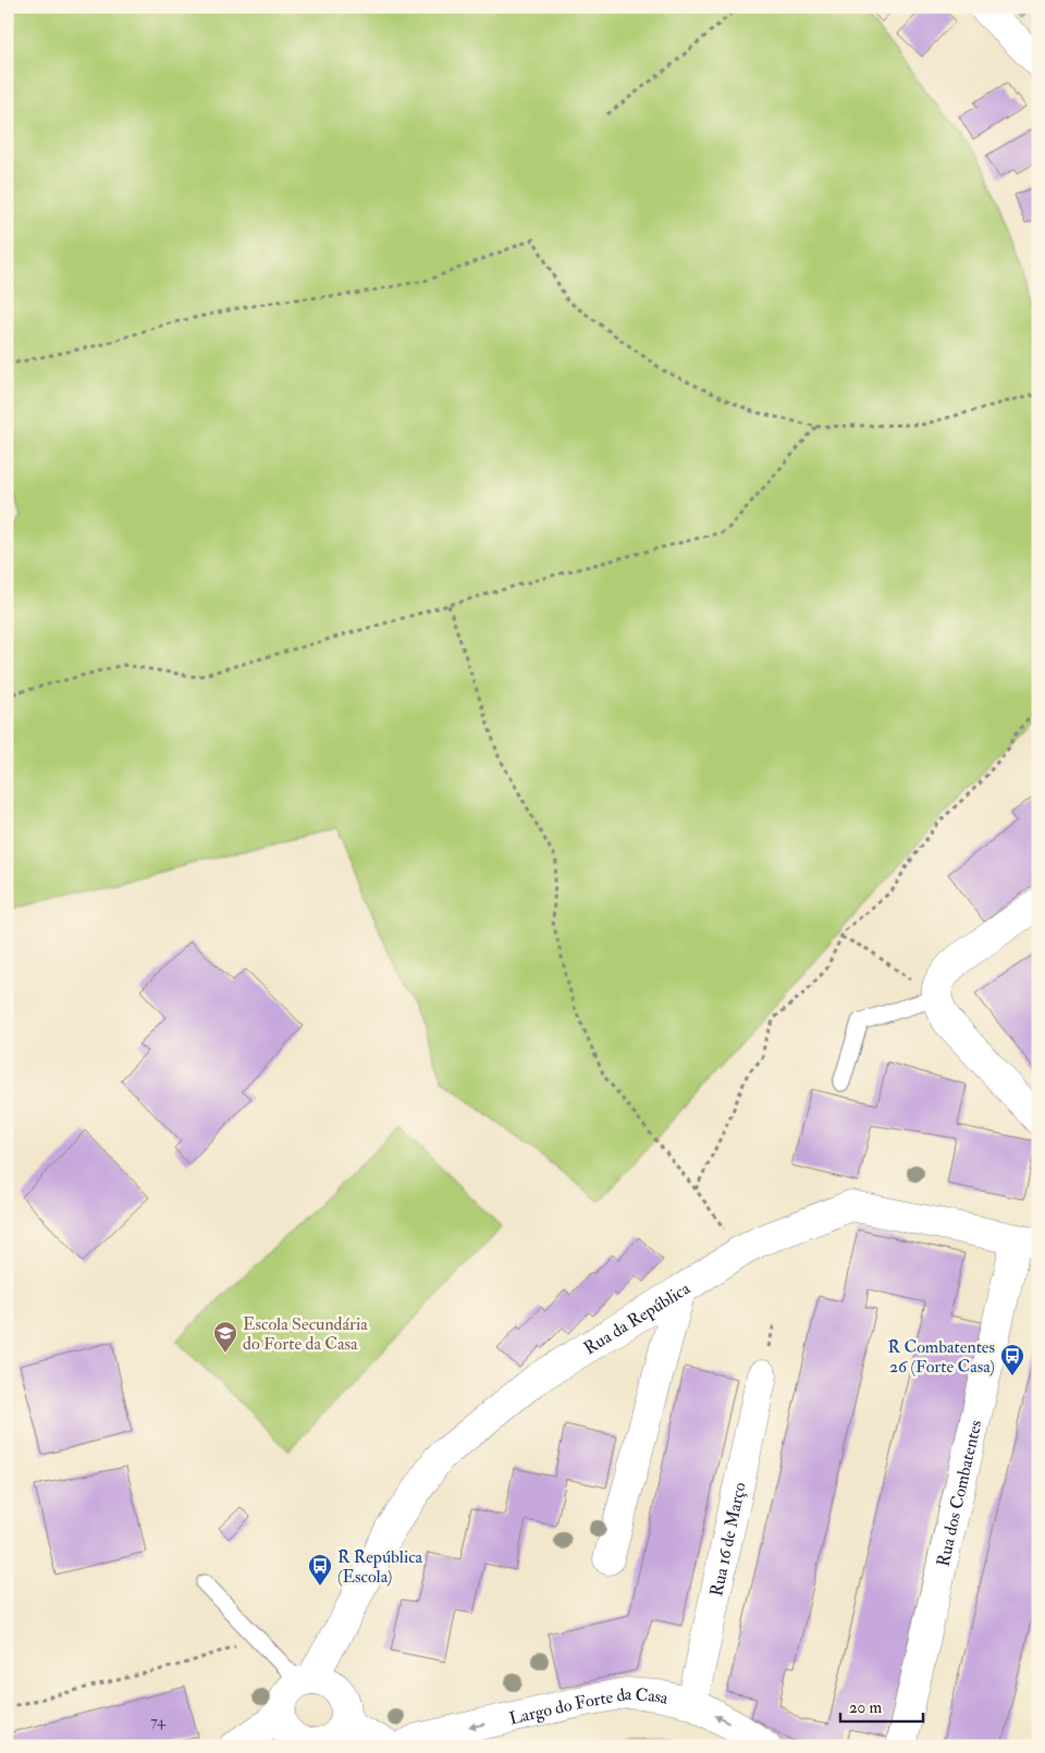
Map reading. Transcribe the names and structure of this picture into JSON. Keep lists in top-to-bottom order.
{
  "streets": {
    "street": [
      "Rua da República",
      "Rua dos Combatentes",
      "Rua 16 de Março",
      "Largo do Forte da Casa"
    ]
  },
  "crossings": [
    ["Rua da República", "Rua dos Combatentes"],
    ["Rua 16 de Março", "Largo do Forte da Casa"]
  ],
  "one_way": ["Largo do Forte da Casa"],
  "places": {
    "school or university": ["Escola Secundária do Forte da Casa"],
    "bus stop": ["R Combatentes 26 (Forte Casa)", "R República (Escola)"]
  },
  "house_numbers": ["74"],
  "scale_bar": "20 m"
}
